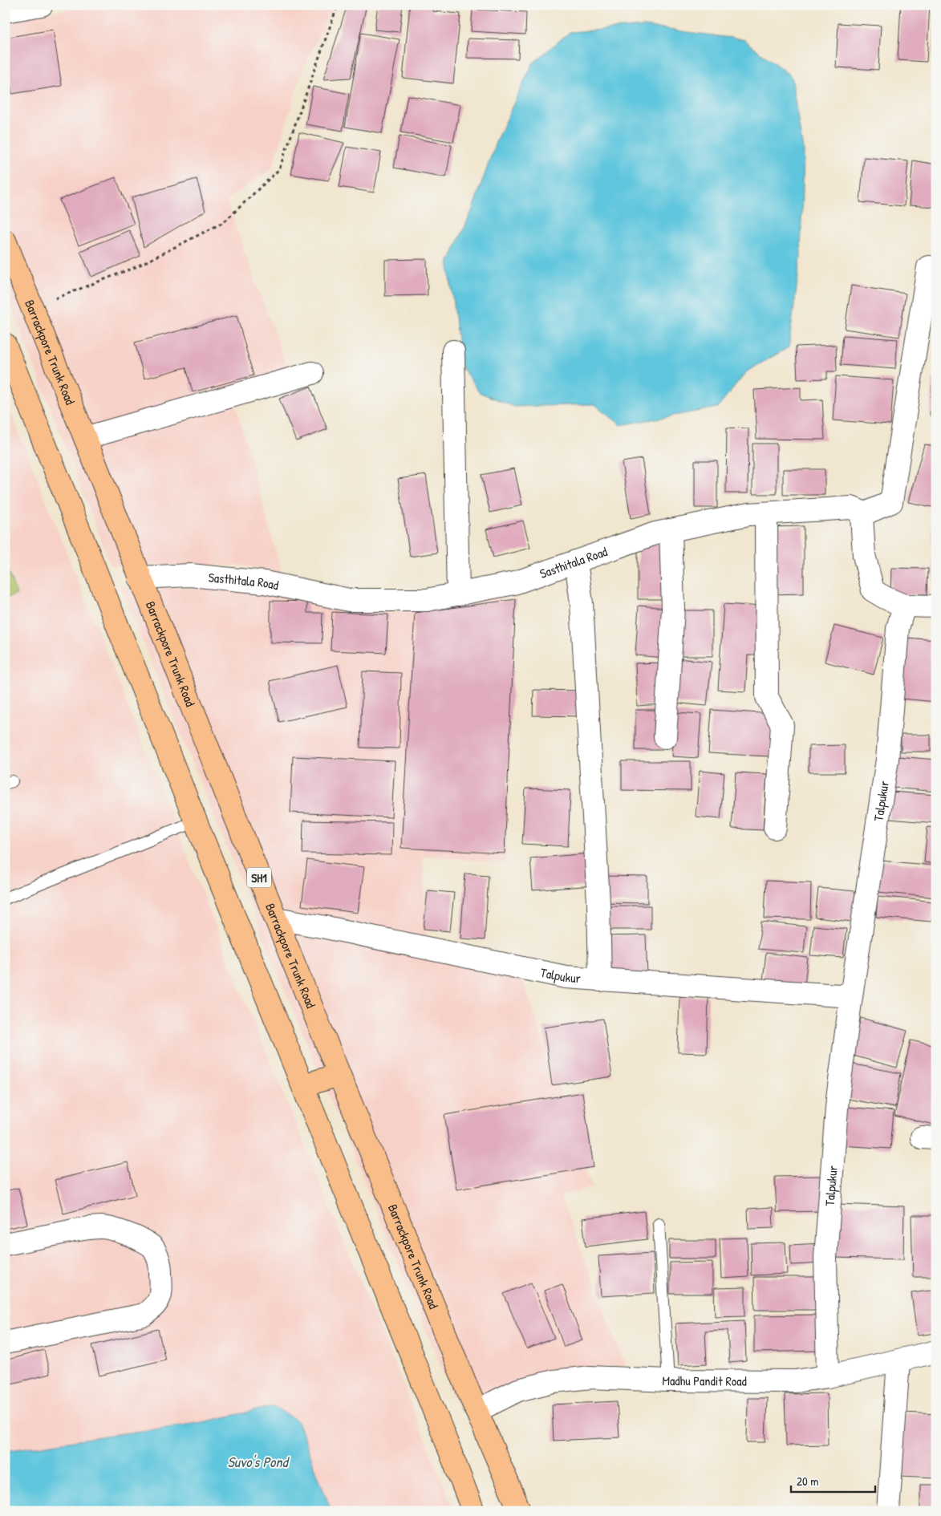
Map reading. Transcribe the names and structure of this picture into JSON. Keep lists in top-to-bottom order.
{
  "streets": {
    "main road": ["Barrackpore Trunk Road", "SH1"],
    "street": ["Sasthitala Road", "Talpukur", "Madhu Pandit Road"]
  },
  "crossings": [
    ["Barrackpore Trunk Road", "Sasthitala Road"],
    ["Barrackpore Trunk Road", "Talpukur"],
    ["Barrackpore Trunk Road", "Madhu Pandit Road"],
    ["Talpukur", "Madhu Pandit Road"]
  ],
  "water": ["Suvo's Pond"],
  "scale_bar": "20 m"
}
